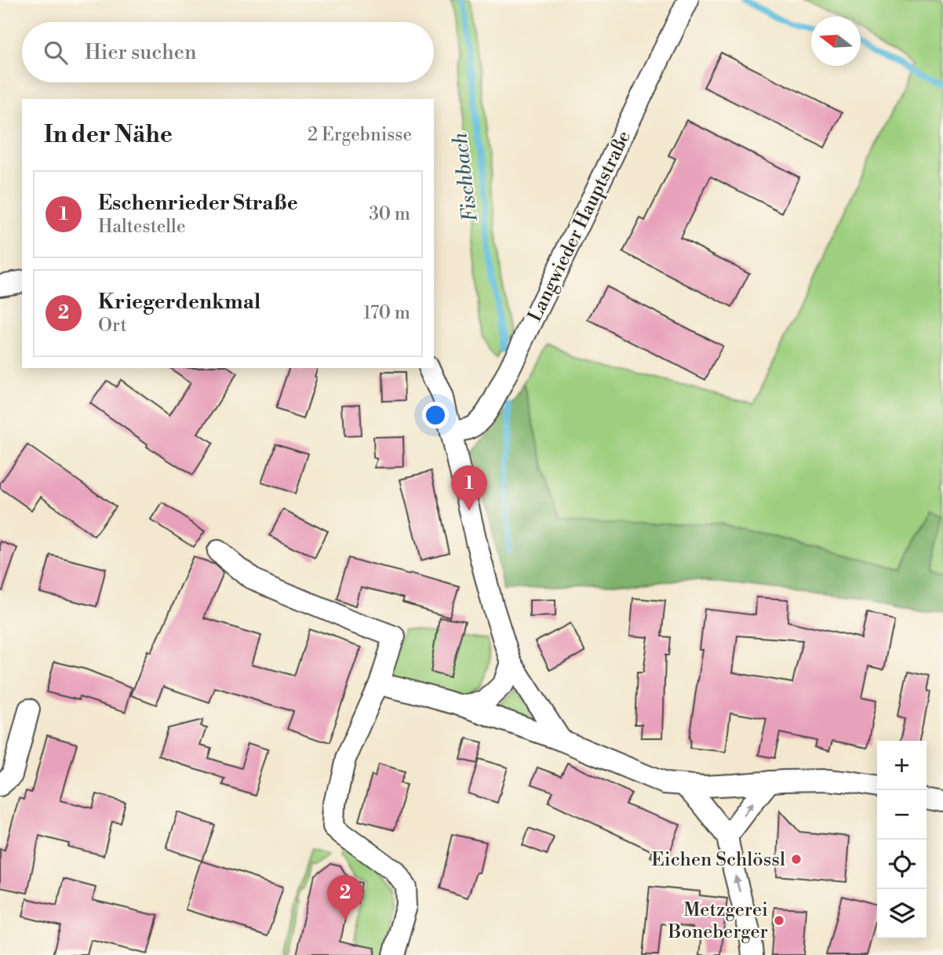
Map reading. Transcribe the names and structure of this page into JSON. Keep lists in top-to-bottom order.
{
  "streets": {
    "street": ["Langwieder Hauptstraße"]
  },
  "water": ["Fischbach"],
  "places": ["Eichen Schlössl", "Metzgerei Boneberger"],
  "north": "left",
  "page": {
    "search": "Hier suchen",
    "heading": ["In der Nähe", "2 Ergebnisse"],
    "list": [
      {
        "mark": "1",
        "name": "Eschenrieder Straße",
        "note": "Haltestelle",
        "value": "30 m"
      },
      {
        "mark": "2",
        "name": "Kriegerdenkmal",
        "note": "Ort",
        "value": "170 m"
      }
    ],
    "pins": ["1", "2"],
    "map_buttons": ["+", "−"]
  }
}
